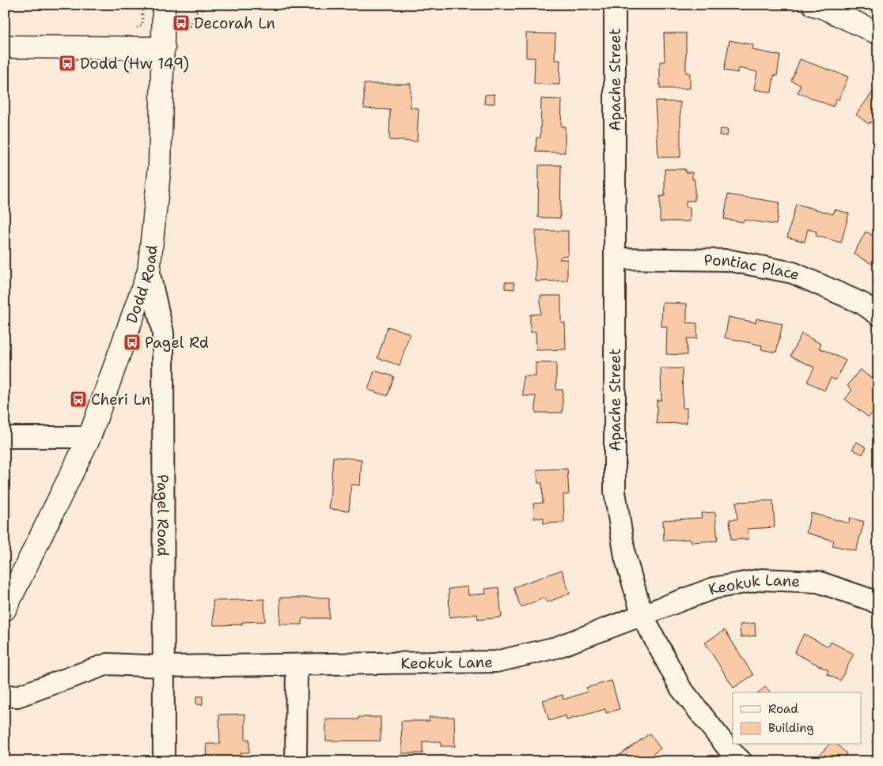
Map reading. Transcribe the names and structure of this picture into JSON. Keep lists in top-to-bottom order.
{
  "streets": {
    "main road": ["Dodd Road"],
    "street": [
      "Apache Street",
      "Pontiac Place",
      "Pagel Road",
      "Keokuk Lane"
    ]
  },
  "crossings": [
    ["Apache Street", "Pontiac Place"],
    ["Apache Street", "Keokuk Lane"],
    ["Dodd Road", "Pagel Road"],
    ["Pagel Road", "Keokuk Lane"]
  ],
  "places": {
    "bus stop": [
      "Decorah Ln",
      "Dodd (Hw 149)",
      "Pagel Rd",
      "Cheri Ln"
    ]
  },
  "legend": ["Road", "Building"]
}
